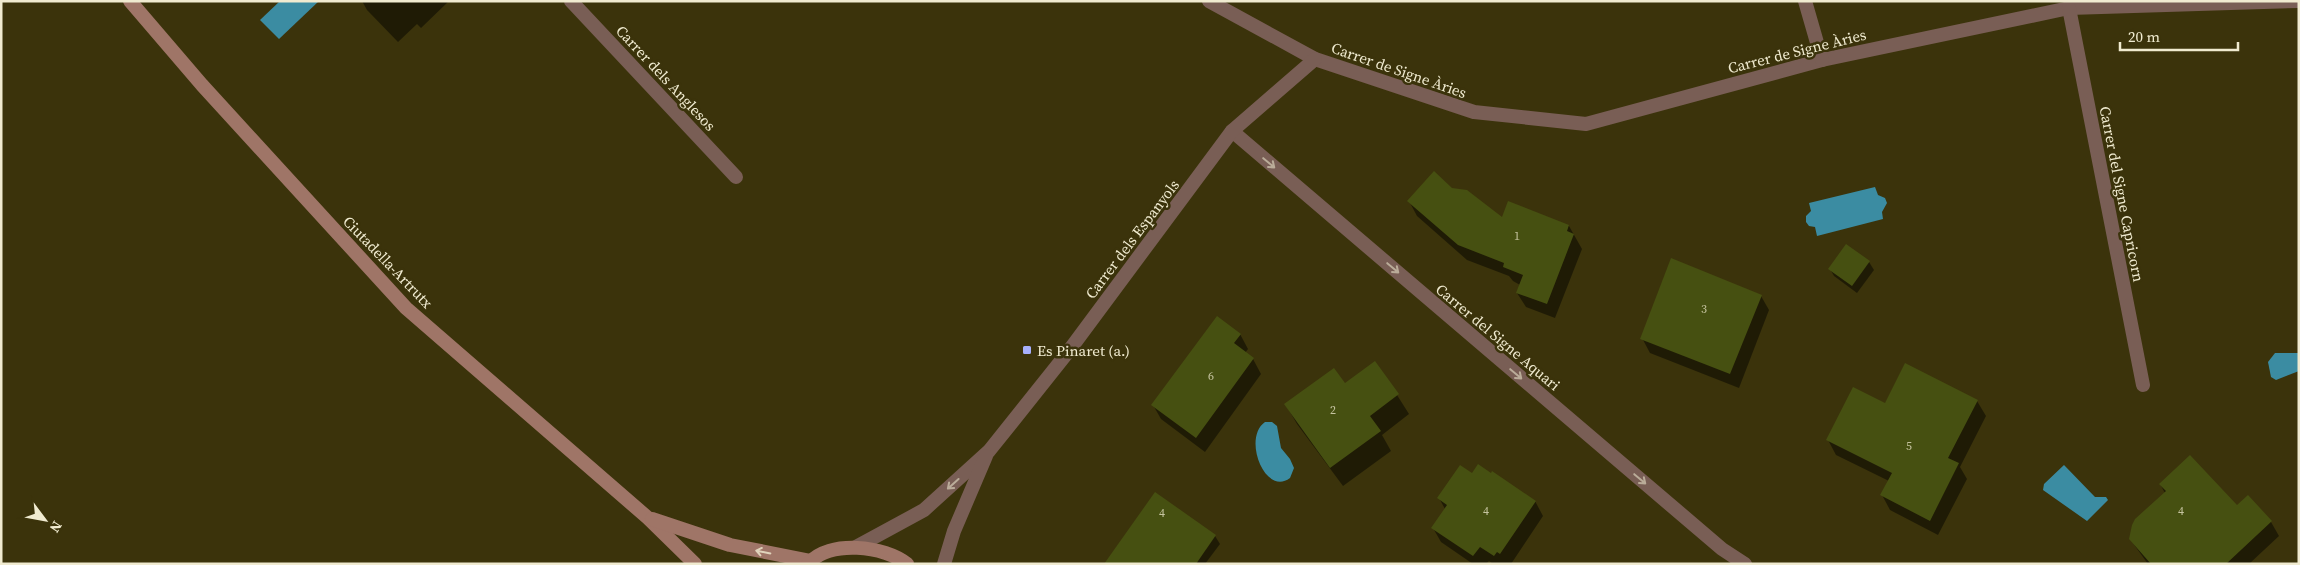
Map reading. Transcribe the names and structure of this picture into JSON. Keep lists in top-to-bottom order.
{
  "streets": {
    "main road": ["Ciutadella-Artrutx"],
    "street": [
      "Carrer de Signe Àries",
      "Carrer dels Anglesos",
      "Carrer del Signe Capricorn",
      "Carrer dels Espanyols",
      "Carrer del Signe Aquari"
    ]
  },
  "crossings": [
    ["Carrer de Signe Àries", "Carrer del Signe Capricorn"],
    ["Carrer de Signe Àries", "Carrer dels Espanyols"],
    ["Carrer dels Espanyols", "Carrer del Signe Aquari"]
  ],
  "one_way": ["Carrer del Signe Aquari"],
  "places": {
    "transit": ["Es Pinaret (a.)"]
  },
  "house_numbers": [
    "1",
    "3",
    "6",
    "2",
    "5",
    "4",
    "4",
    "4"
  ],
  "scale_bar": "20 m",
  "north": "bottom right"
}
